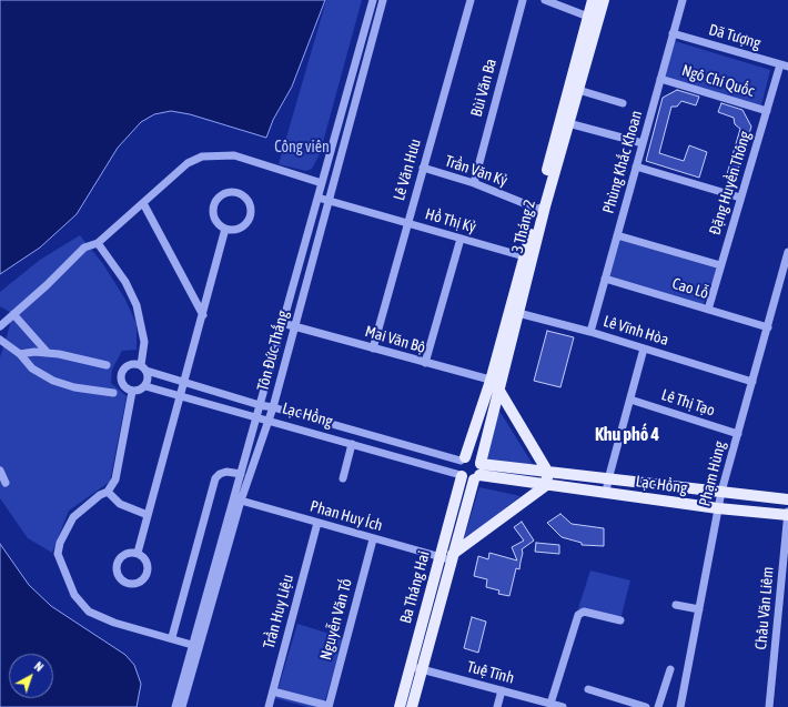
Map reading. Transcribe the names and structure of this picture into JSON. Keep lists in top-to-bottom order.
{
  "streets": {
    "main road": ["3 Tháng 2", "Lạc Hồng", "Ba Tháng Hai"],
    "street": [
      "Dã Tượng",
      "Ngô Chí Quốc",
      "Bùi Văn Ba",
      "Phùng Khắc Khoan",
      "Lê Văn Hưu",
      "Trần Văn Kỷ",
      "Đặng Huyền Thông",
      "Hồ Thị Kỷ",
      "Cao Lỗ",
      "Lê Vĩnh Hòa",
      "Mai Văn Bộ",
      "Tôn Đức Thắng",
      "Lê Thị Tạo",
      "Phạm Hùng",
      "Phan Huy Ích",
      "Châu Văn Liêm",
      "Trần Huy Liệu",
      "Nguyễn Văn Tố",
      "Tuệ Tĩnh"
    ]
  },
  "crossings": [
    ["Dã Tượng", "Phùng Khắc Khoan"],
    ["Dã Tượng", "Đặng Huyền Thông"],
    ["Ngô Chí Quốc", "Phùng Khắc Khoan"],
    ["Ngô Chí Quốc", "Đặng Huyền Thông"],
    ["Bùi Văn Ba", "Trần Văn Kỷ"],
    ["Phùng Khắc Khoan", "Cao Lỗ"],
    ["Phùng Khắc Khoan", "Lê Vĩnh Hòa"],
    ["Lê Văn Hưu", "Trần Văn Kỷ"],
    ["Lê Văn Hưu", "Hồ Thị Kỷ"],
    ["Lê Văn Hưu", "Mai Văn Bộ"],
    ["Trần Văn Kỷ", "3 Tháng 2"],
    ["Đặng Huyền Thông", "Cao Lỗ"],
    ["Hồ Thị Kỷ", "3 Tháng 2"],
    ["Hồ Thị Kỷ", "Tôn Đức Thắng"],
    ["3 Tháng 2", "Lê Vĩnh Hòa"],
    ["3 Tháng 2", "Mai Văn Bộ"],
    ["3 Tháng 2", "Lạc Hồng"],
    ["3 Tháng 2", "Ba Tháng Hai"],
    ["Cao Lỗ", "Phạm Hùng"],
    ["Lê Vĩnh Hòa", "Phạm Hùng"],
    ["Mai Văn Bộ", "Tôn Đức Thắng"],
    ["Tôn Đức Thắng", "Lạc Hồng"],
    ["Tôn Đức Thắng", "Phan Huy Ích"],
    ["Lê Thị Tạo", "Phạm Hùng"],
    ["Lạc Hồng", "Phạm Hùng"],
    ["Lạc Hồng", "Ba Tháng Hai"],
    ["Lạc Hồng", "Châu Văn Liêm"],
    ["Phan Huy Ích", "Ba Tháng Hai"],
    ["Phan Huy Ích", "Trần Huy Liệu"],
    ["Phan Huy Ích", "Nguyễn Văn Tố"],
    ["Ba Tháng Hai", "Tuệ Tĩnh"]
  ],
  "districts": ["Khu phố 4"],
  "parks": ["Công viên"],
  "north": "top right"
}
